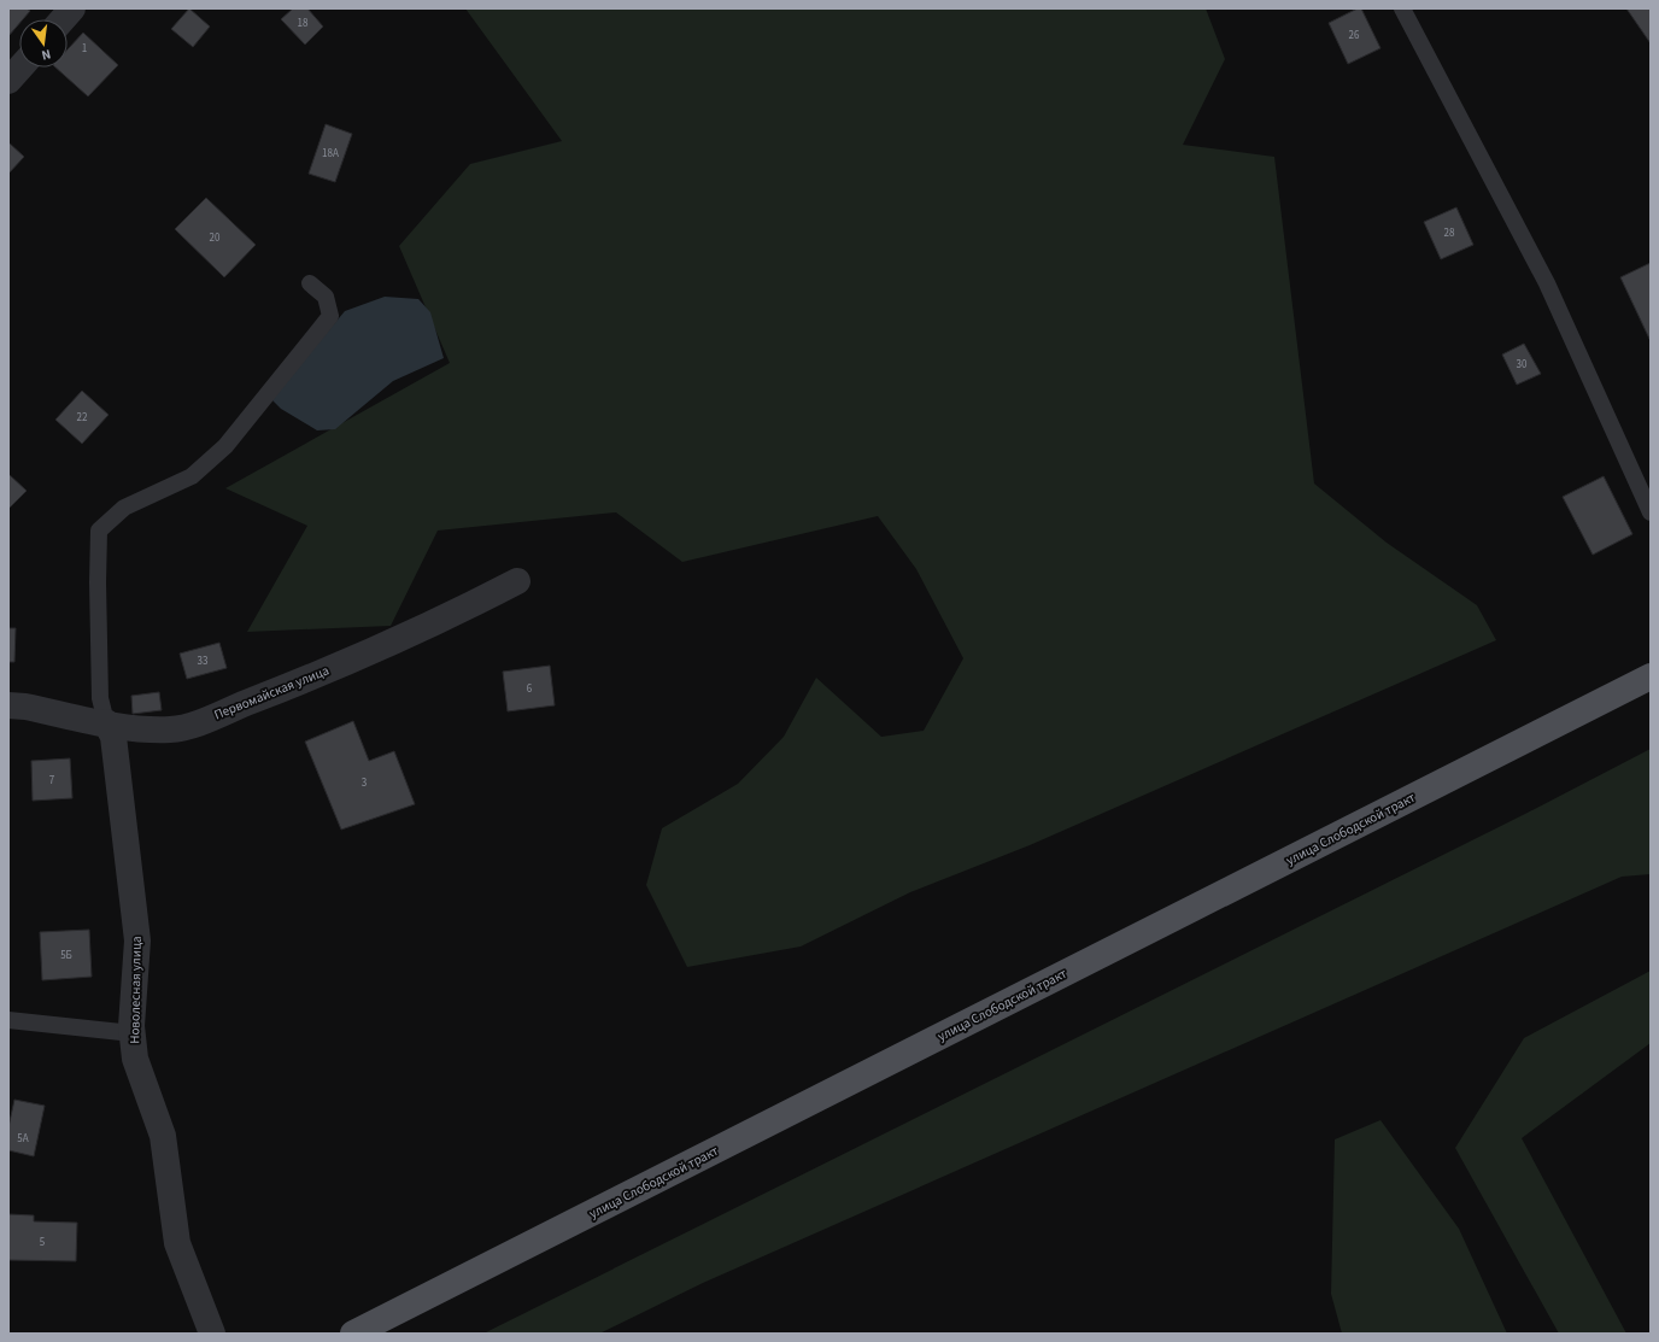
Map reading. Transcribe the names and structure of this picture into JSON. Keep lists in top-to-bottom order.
{
  "streets": {
    "main road": ["улица Слободской тракт"],
    "street": ["Первомайская улица", "Новолесная улица"]
  },
  "crossings": [
    ["Первомайская улица", "Новолесная улица"]
  ],
  "house_numbers": [
    "18",
    "26",
    "1",
    "18А",
    "28",
    "20",
    "30",
    "22",
    "33",
    "6",
    "7",
    "3",
    "5Б",
    "5А",
    "5"
  ],
  "north": "bottom"
}
